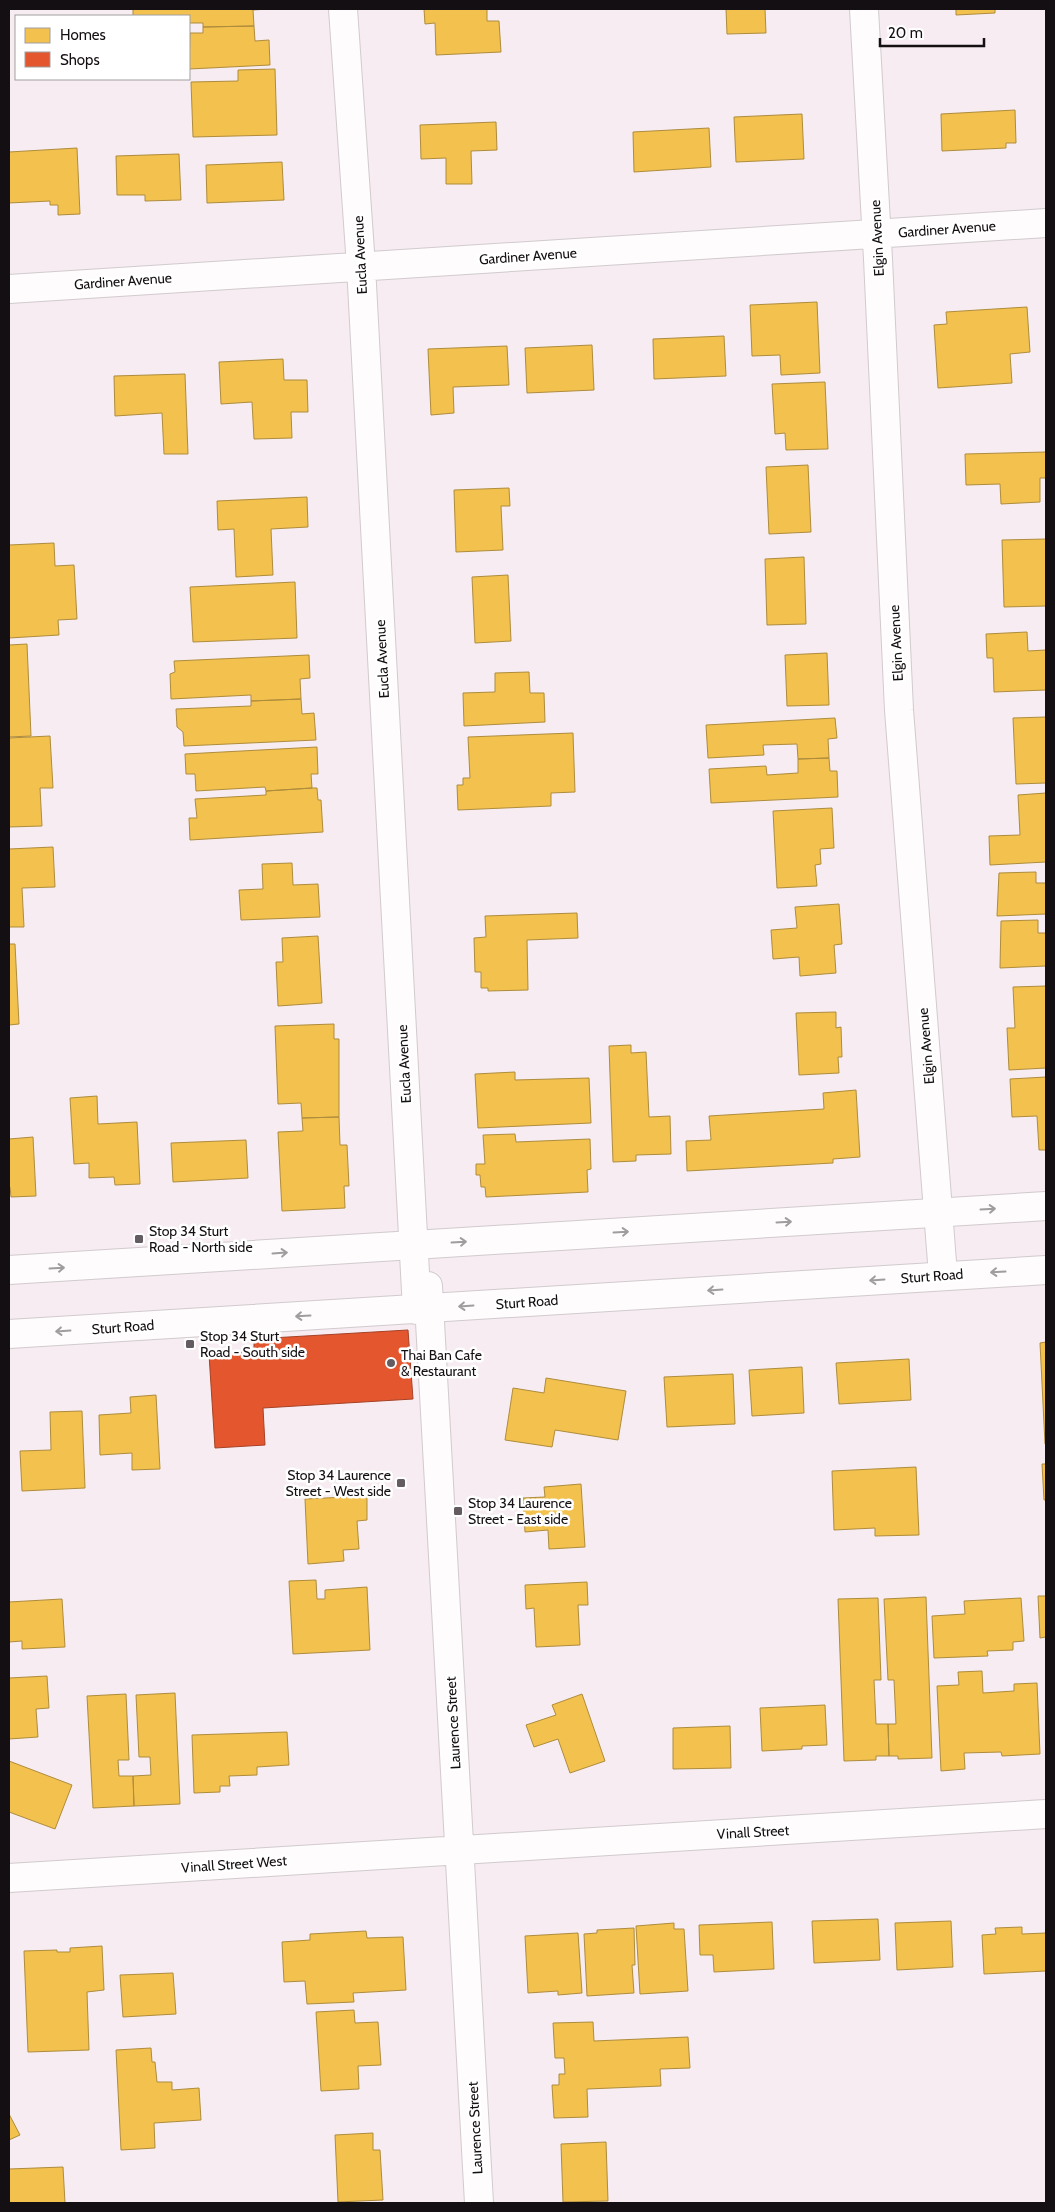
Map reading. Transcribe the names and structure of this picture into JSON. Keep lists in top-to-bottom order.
{
  "streets": {
    "street": [
      "Gardiner Avenue",
      "Elgin Avenue",
      "Eucla Avenue",
      "Sturt Road",
      "Laurence Street",
      "Vinall Street",
      "Vinall Street West"
    ]
  },
  "crossings": [
    ["Gardiner Avenue", "Elgin Avenue"],
    ["Gardiner Avenue", "Eucla Avenue"],
    ["Elgin Avenue", "Sturt Road"],
    ["Eucla Avenue", "Laurence Street"],
    ["Sturt Road", "Laurence Street"],
    ["Laurence Street", "Vinall Street"],
    ["Laurence Street", "Vinall Street West"],
    ["Vinall Street", "Vinall Street West"]
  ],
  "places": {
    "transit": [
      "Stop 34 Sturt Road - North side",
      "Stop 34 Sturt Road - South side",
      "Stop 34 Laurence Street - West side",
      "Stop 34 Laurence Street - East side"
    ],
    "other": ["Thai Ban Cafe & Restaurant"]
  },
  "legend": ["Homes", "Shops"],
  "scale_bar": "20 m"
}
